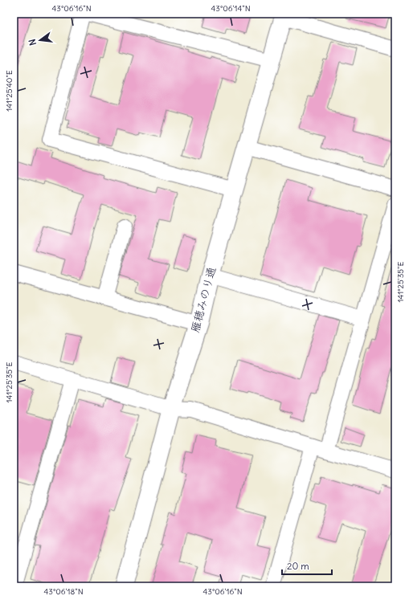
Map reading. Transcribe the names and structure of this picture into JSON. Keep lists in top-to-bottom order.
{
  "streets": {
    "street": ["雁穂みのり通"]
  },
  "scale_bar": "20 m",
  "north": "left",
  "coordinates": [
    "43°06'16\"N",
    "43°06'14\"N",
    "141°25'40\"E",
    "141°25'35\"E",
    "43°06'18\"N"
  ]
}
